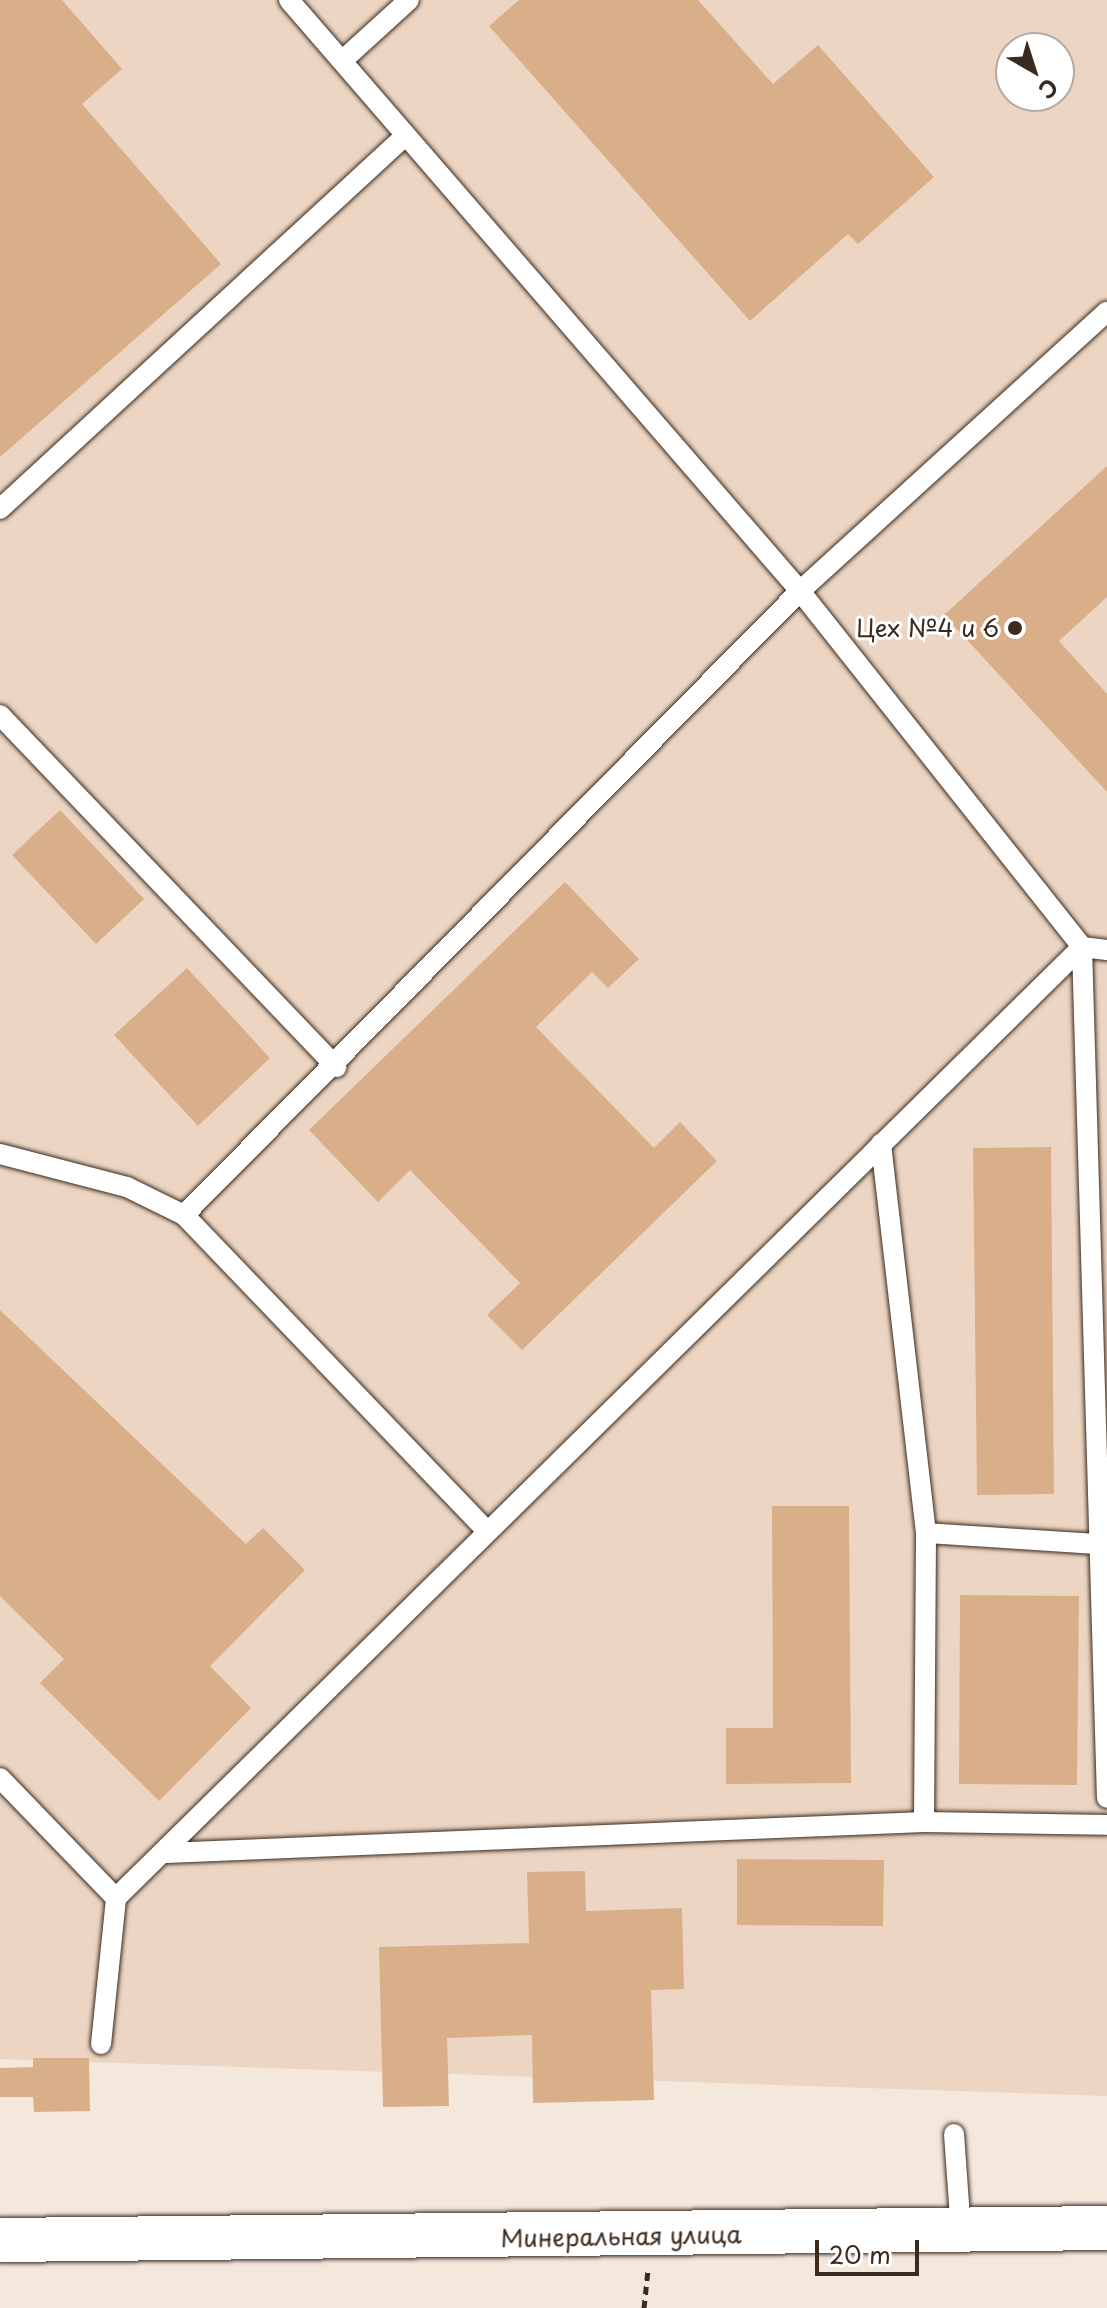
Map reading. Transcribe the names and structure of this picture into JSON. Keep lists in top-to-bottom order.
{
  "streets": {
    "main road": ["Минеральная улица"]
  },
  "places": ["Цех №4 и 6"],
  "scale_bar": "20 m",
  "north": "bottom right"
}
